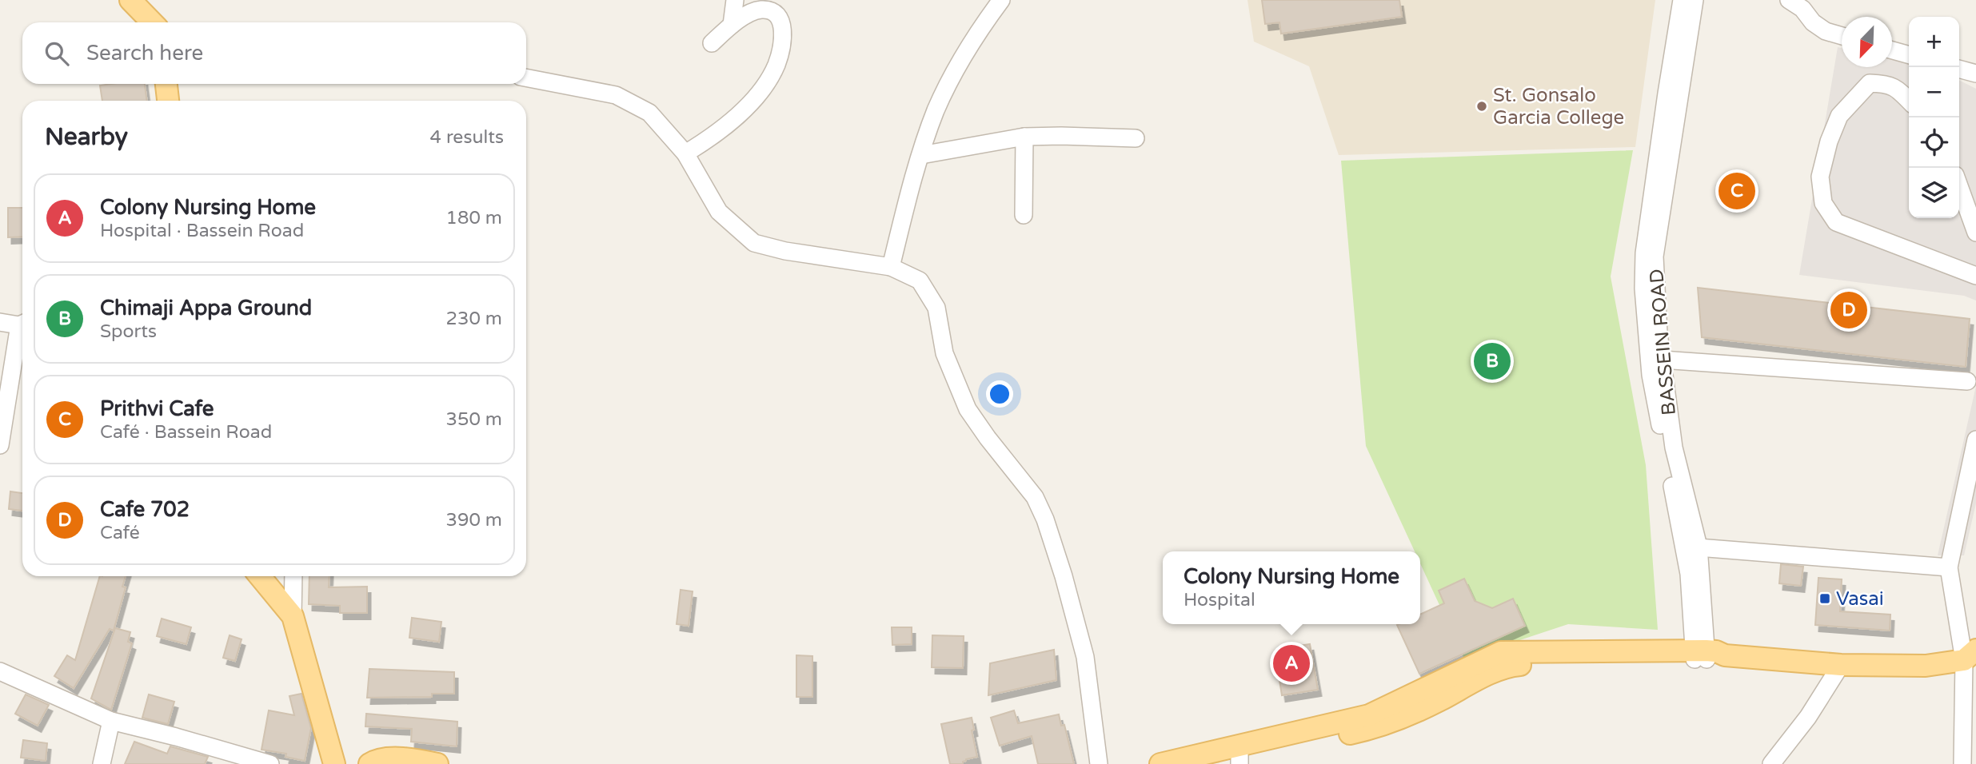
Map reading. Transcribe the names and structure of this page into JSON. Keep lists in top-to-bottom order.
{
  "streets": {
    "street": ["BASSEIN ROAD"]
  },
  "places": {
    "other": ["St. Gonsalo Garcia College"],
    "transit": ["Vasai"]
  },
  "north": "bottom left",
  "page": {
    "map_buttons": ["+", "−"],
    "search": "Search here",
    "heading": ["Nearby", "4 results"],
    "pins": [
      "C",
      "D",
      "B",
      "A"
    ],
    "list": [
      {
        "mark": "A",
        "name": "Colony Nursing Home",
        "note": "Hospital · Bassein Road",
        "value": "180 m"
      },
      {
        "mark": "B",
        "name": "Chimaji Appa Ground",
        "note": "Sports",
        "value": "230 m"
      },
      {
        "mark": "C",
        "name": "Prithvi Cafe",
        "note": "Café · Bassein Road",
        "value": "350 m"
      },
      {
        "mark": "D",
        "name": "Cafe 702",
        "note": "Café",
        "value": "390 m"
      }
    ],
    "popup": ["Colony Nursing Home", "Hospital"]
  }
}
